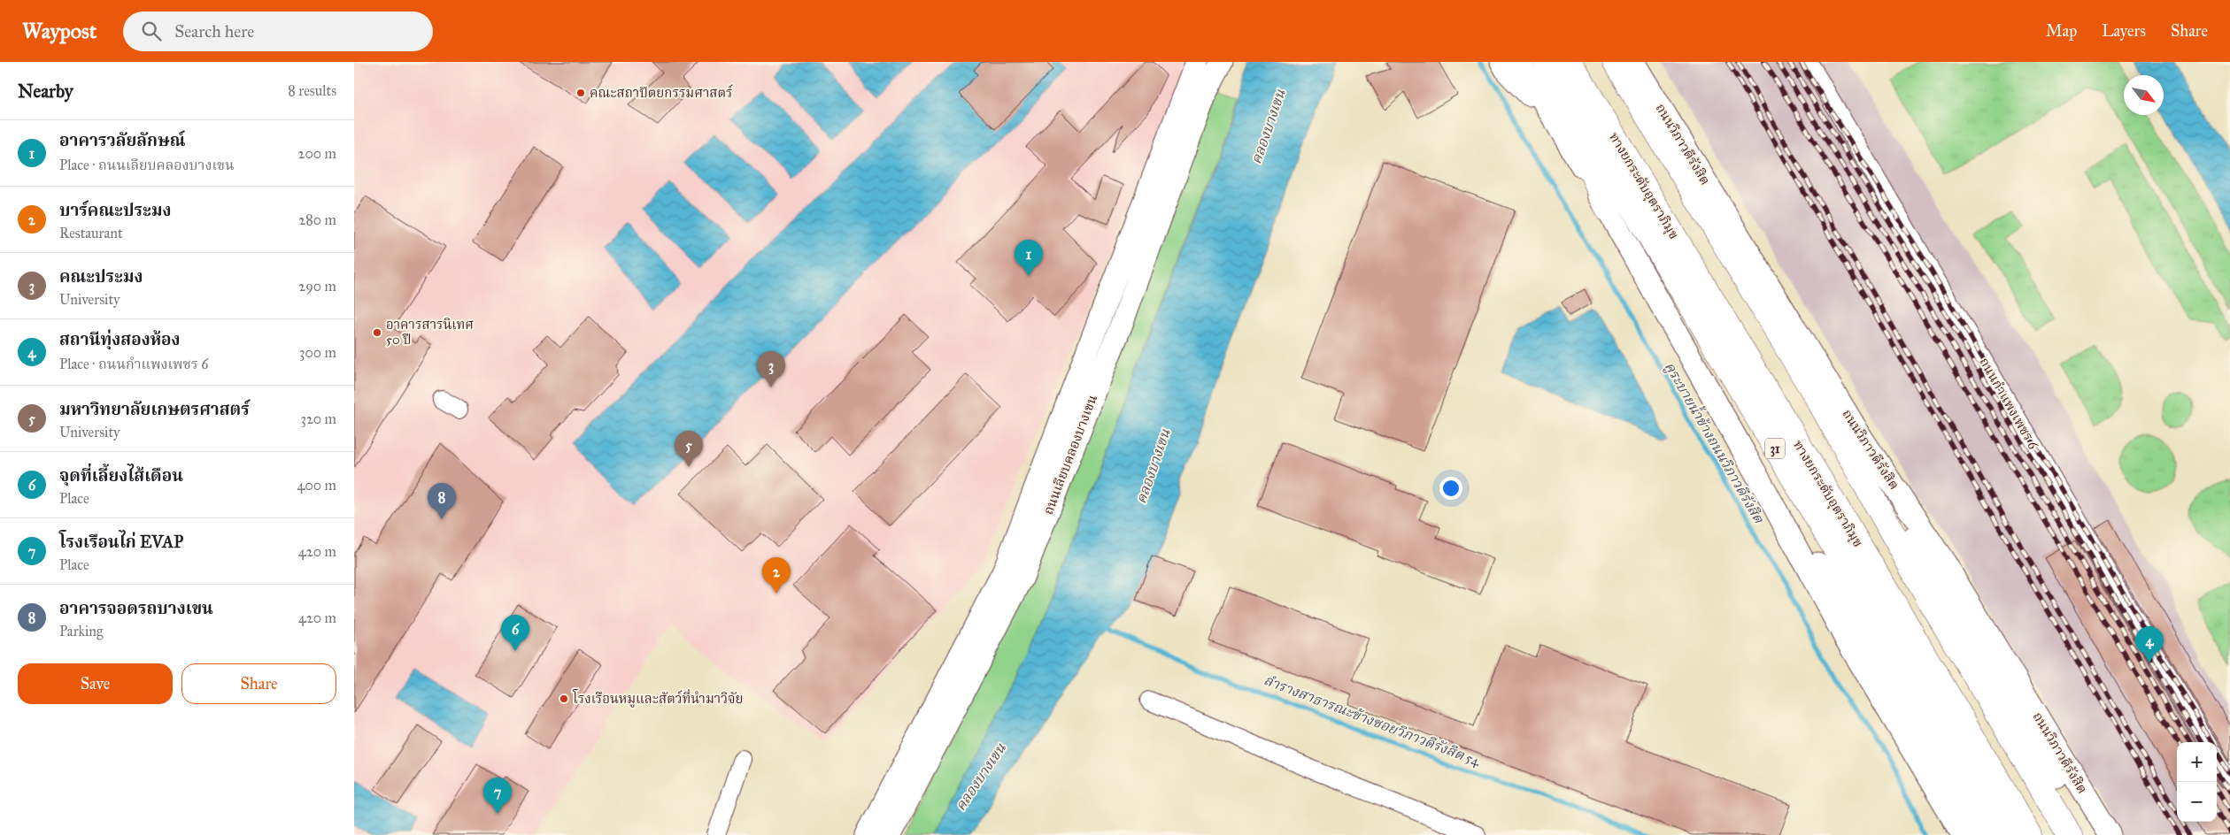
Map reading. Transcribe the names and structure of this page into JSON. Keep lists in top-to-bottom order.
{
  "streets": {
    "highway": ["ถนนวิภาวดีรังสิต", "ทางยกระดับอุตราภิมุข", "31"],
    "main road": ["ถนนเลียบคลองบางเขน"],
    "street": ["ถนนกำแพงเพชร 6"]
  },
  "water": ["คลองบางเขน", "คูระบายน้ำข้างถนนวิภาวดีรังสิต", "ลำรางสาธารณะข้างซอยวิภาวดีรังสิต 54"],
  "places": ["คณะสถาปัตยกรรมศาสตร์", "อาคารสารนิเทศ 50 ปี", "โรงเรือนหมูและสัตว์ที่นำมาวิจัย"],
  "north": "bottom right",
  "page": {
    "header": "Waypost",
    "search": "Search here",
    "nav": ["Map", "Layers", "Share"],
    "heading": ["Nearby", "8 results"],
    "list": [
      {
        "mark": "1",
        "name": "อาคารวลัยลักษณ์",
        "note": "Place · ถนนเลียบคลองบางเขน",
        "value": "200 m"
      },
      {
        "mark": "2",
        "name": "บาร์คณะประมง",
        "note": "Restaurant",
        "value": "280 m"
      },
      {
        "mark": "3",
        "name": "คณะประมง",
        "note": "University",
        "value": "290 m"
      },
      {
        "mark": "4",
        "name": "สถานีทุ่งสองห้อง",
        "note": "Place · ถนนกำแพงเพชร 6",
        "value": "300 m"
      },
      {
        "mark": "5",
        "name": "มหาวิทยาลัยเกษตรศาสตร์",
        "note": "University",
        "value": "320 m"
      },
      {
        "mark": "6",
        "name": "จุดที่เลี้ยงไส้เดือน",
        "note": "Place",
        "value": "400 m"
      },
      {
        "mark": "7",
        "name": "โรงเรือนไก่ EVAP",
        "note": "Place",
        "value": "420 m"
      },
      {
        "mark": "8",
        "name": "อาคารจอดรถบางเขน",
        "note": "Parking",
        "value": "420 m"
      }
    ],
    "pins": [
      "1",
      "3",
      "5",
      "8",
      "2",
      "6",
      "4",
      "7"
    ],
    "buttons": ["Save", "Share"],
    "map_buttons": ["+", "−"]
  }
}
